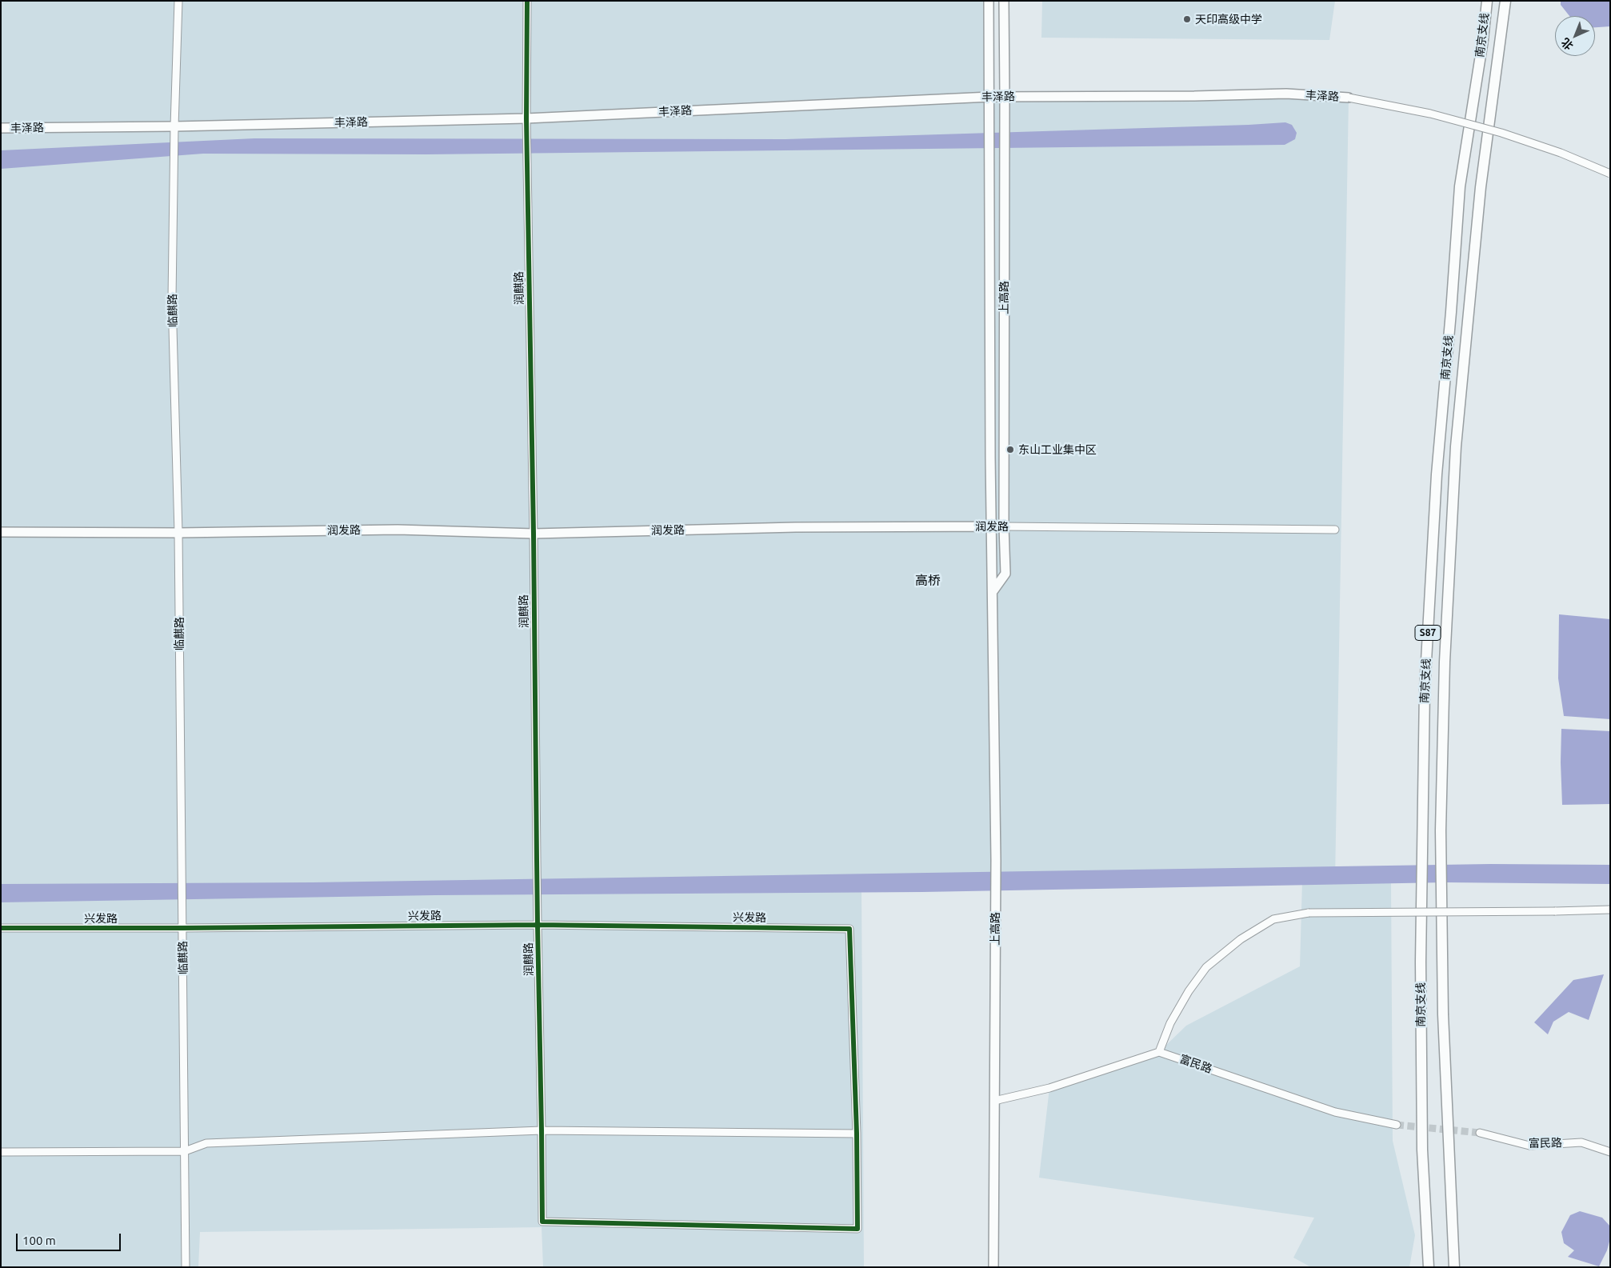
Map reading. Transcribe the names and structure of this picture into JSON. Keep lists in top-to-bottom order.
{
  "streets": {
    "highway": ["南京支线", "S87"],
    "main road": ["丰泽路", "上高路", "润发路"],
    "street": [
      "润麒路",
      "临麒路",
      "兴发路",
      "富民路"
    ]
  },
  "crossings": [
    ["丰泽路", "润麒路"],
    ["丰泽路", "上高路"],
    ["丰泽路", "临麒路"],
    ["润麒路", "润发路"],
    ["润麒路", "兴发路"],
    ["上高路", "润发路"],
    ["临麒路", "润发路"],
    ["临麒路", "兴发路"]
  ],
  "districts": ["高桥"],
  "places": ["天印高级中学", "东山工业集中区"],
  "scale_bar": "100 m",
  "north": "bottom left"
}
